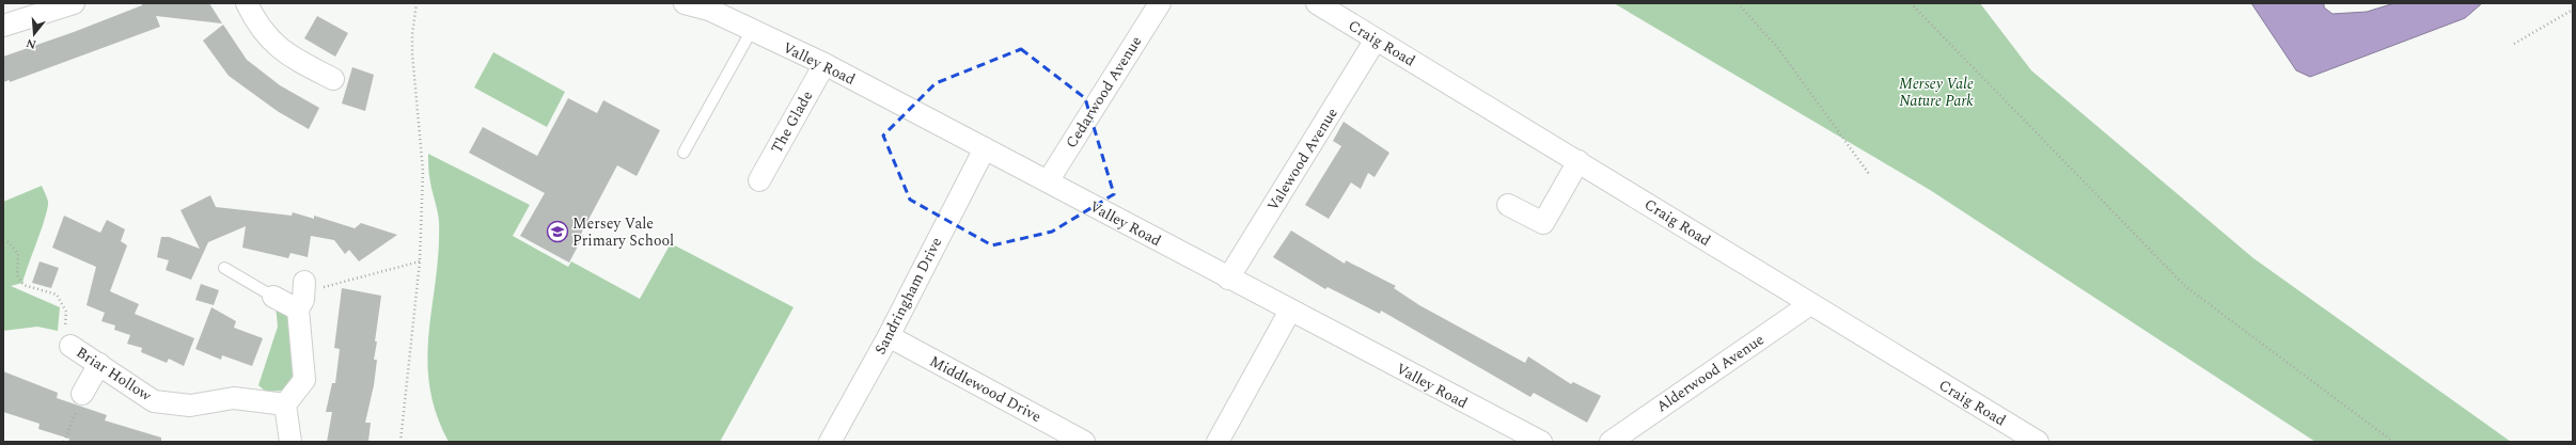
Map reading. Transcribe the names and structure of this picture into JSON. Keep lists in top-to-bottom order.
{
  "streets": {
    "street": [
      "Craig Road",
      "Valley Road",
      "Cedarwood Avenue",
      "The Glade",
      "Valewood Avenue",
      "Sandringham Drive",
      "Alderwood Avenue",
      "Briar Hollow",
      "Middlewood Drive"
    ]
  },
  "crossings": [
    ["Craig Road", "Valewood Avenue"],
    ["Craig Road", "Alderwood Avenue"],
    ["Valley Road", "Cedarwood Avenue"],
    ["Valley Road", "The Glade"],
    ["Valley Road", "Valewood Avenue"],
    ["Valley Road", "Sandringham Drive"],
    ["Sandringham Drive", "Middlewood Drive"]
  ],
  "parks": ["Mersey Vale Nature Park"],
  "places": {
    "school or university": ["Mersey Vale Primary School"]
  },
  "north": "bottom"
}
